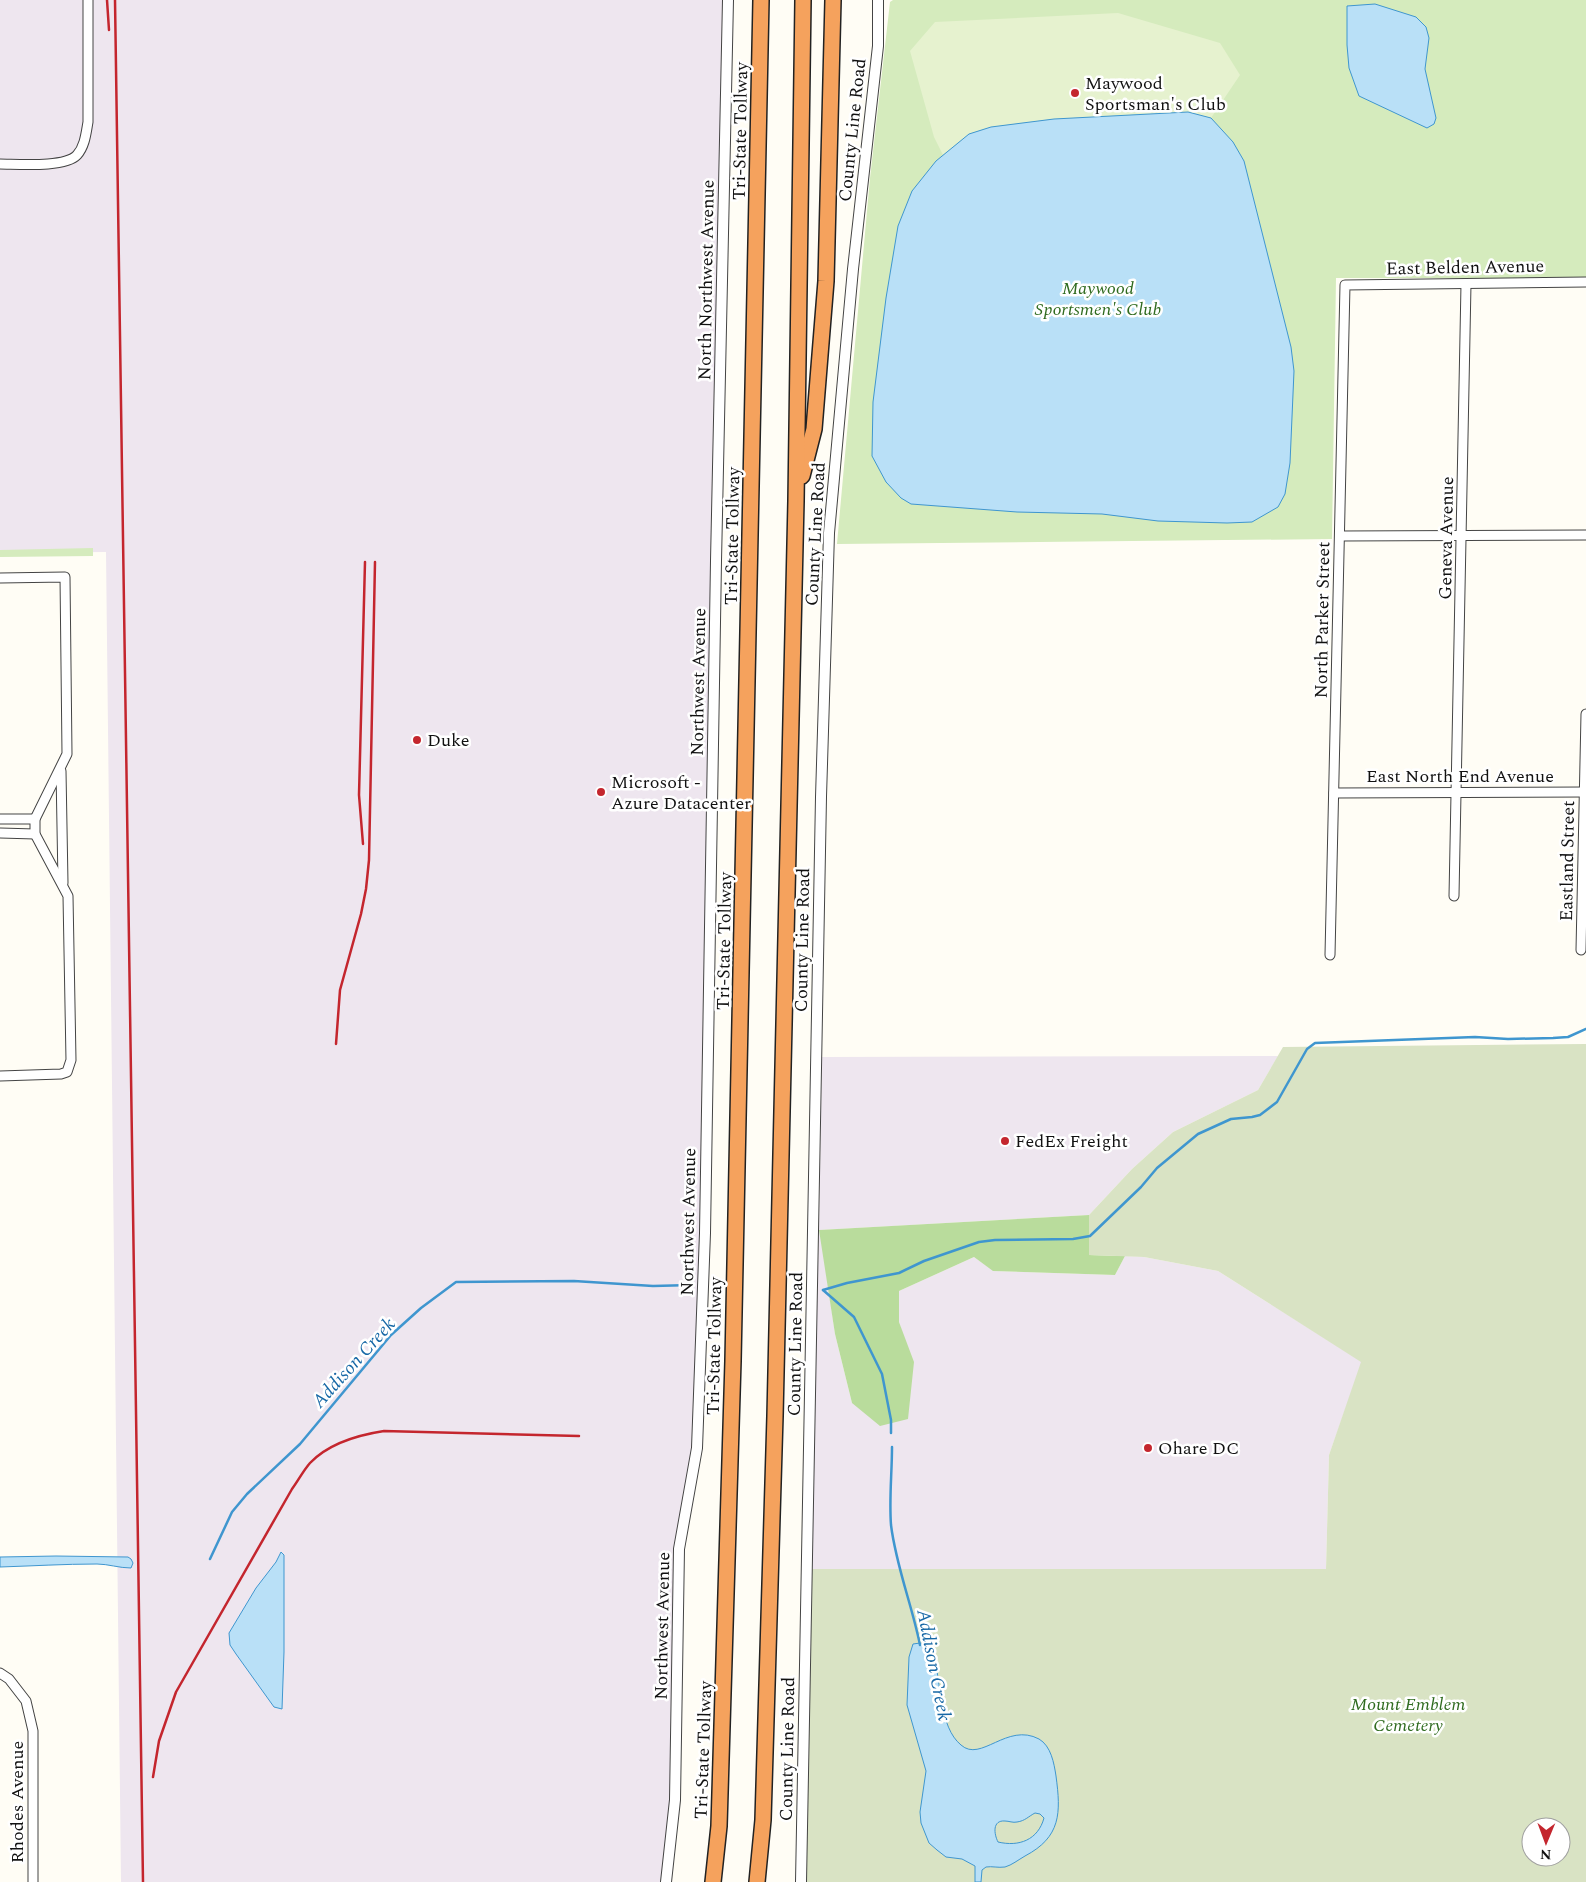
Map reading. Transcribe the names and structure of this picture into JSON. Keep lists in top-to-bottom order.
{
  "streets": {
    "highway": ["Tri-State Tollway"],
    "street": [
      "County Line Road",
      "East Belden Avenue",
      "North Northwest Avenue",
      "Geneva Avenue",
      "North Parker Street",
      "Northwest Avenue",
      "East North End Avenue",
      "Eastland Street",
      "Rhodes Avenue"
    ]
  },
  "crossings": [
    ["East Belden Avenue", "Geneva Avenue"],
    ["East Belden Avenue", "North Parker Street"],
    ["North Northwest Avenue", "Northwest Avenue"],
    ["Geneva Avenue", "East North End Avenue"],
    ["North Parker Street", "East North End Avenue"],
    ["East North End Avenue", "Eastland Street"]
  ],
  "water": ["Addison Creek"],
  "parks": ["Maywood Sportsmen's Club", "Mount Emblem Cemetery"],
  "places": [
    "Maywood Sportsman's Club",
    "Duke",
    "Microsoft - Azure Datacenter",
    "FedEx Freight",
    "Ohare DC"
  ],
  "north": "bottom"
}
